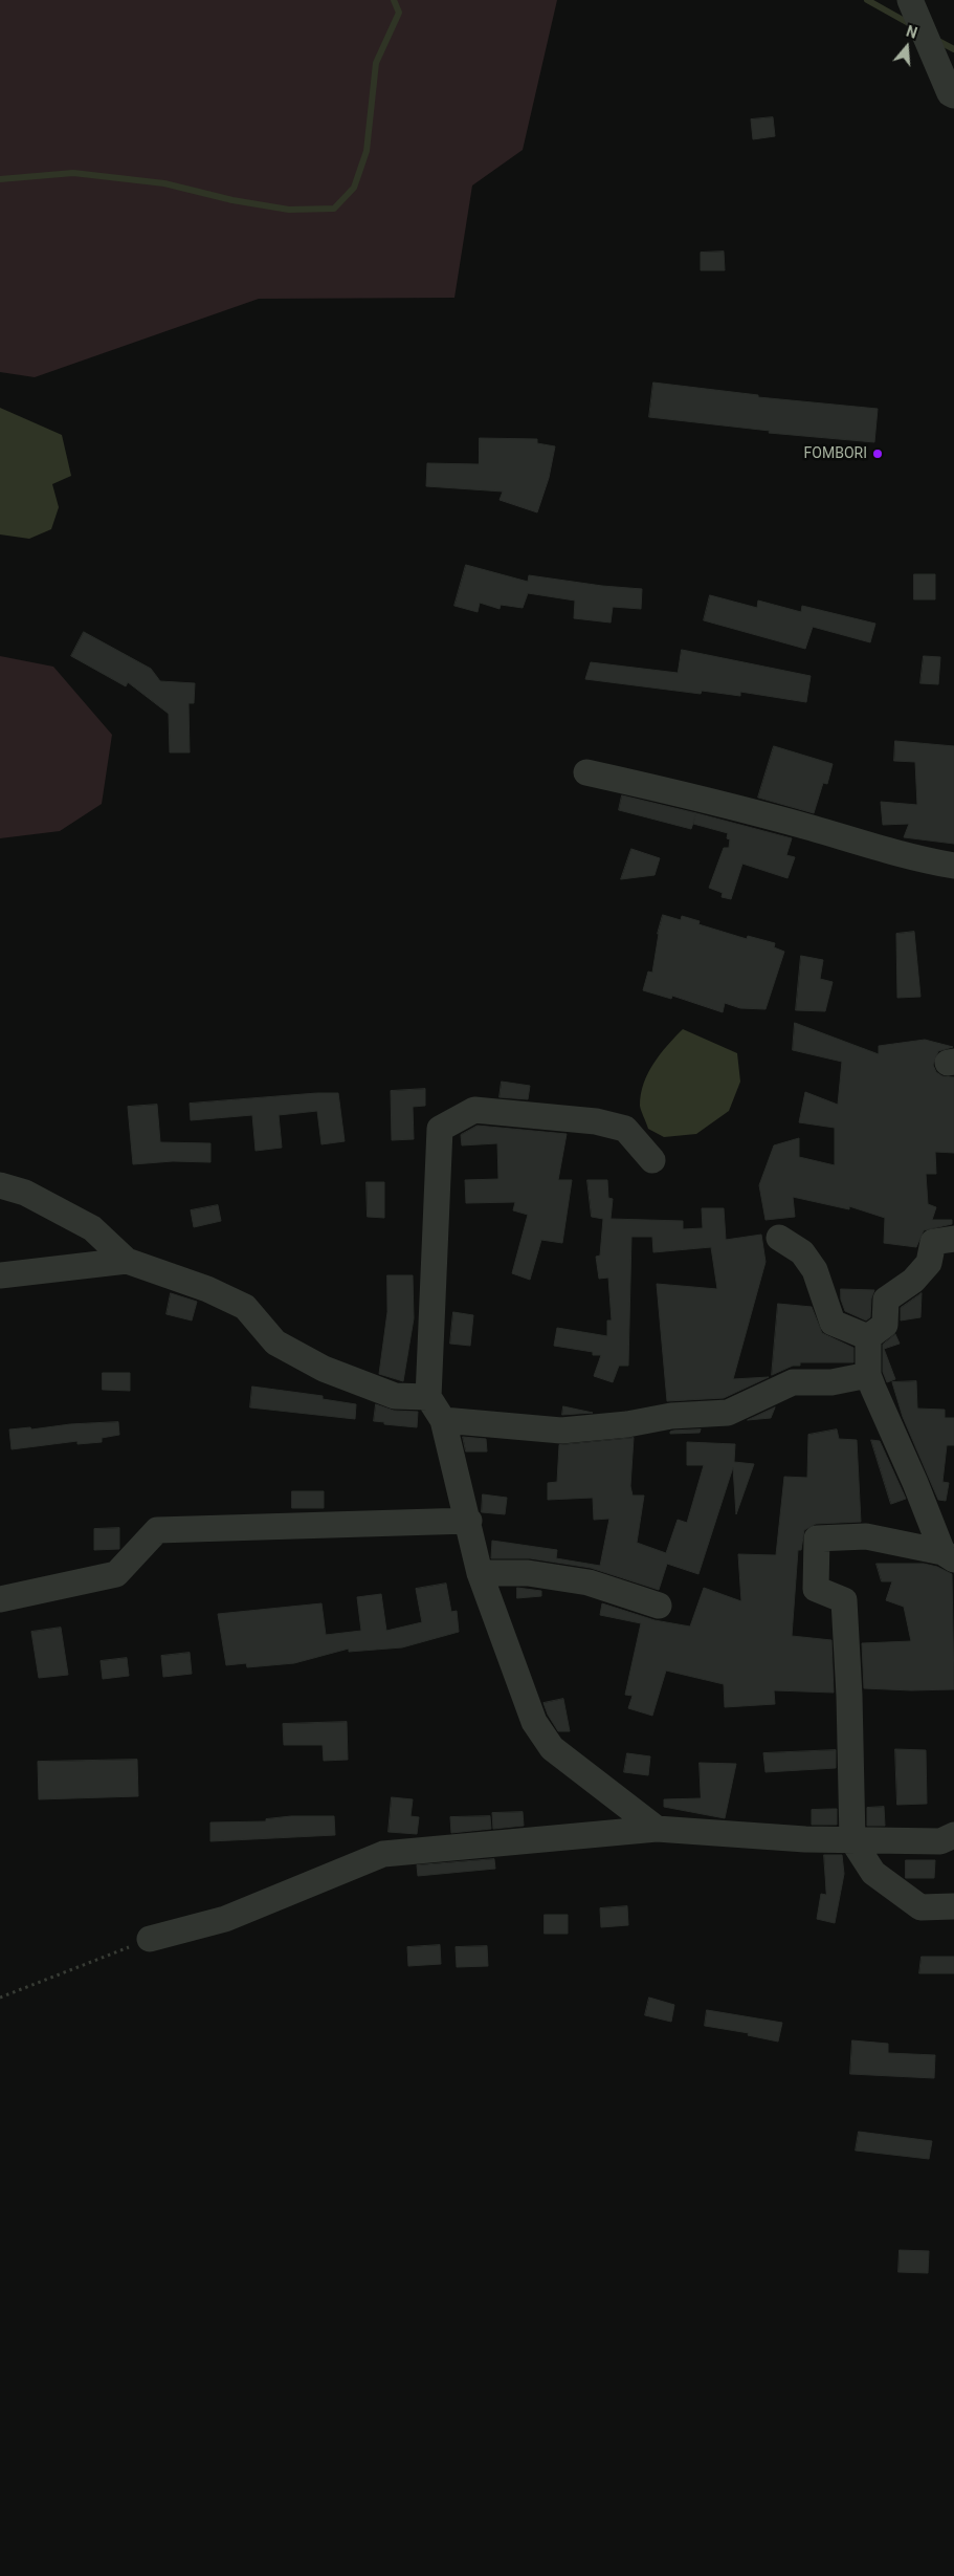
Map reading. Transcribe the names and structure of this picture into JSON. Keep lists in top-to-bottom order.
{
  "places": ["FOMBORI"],
  "north": "top"
}
